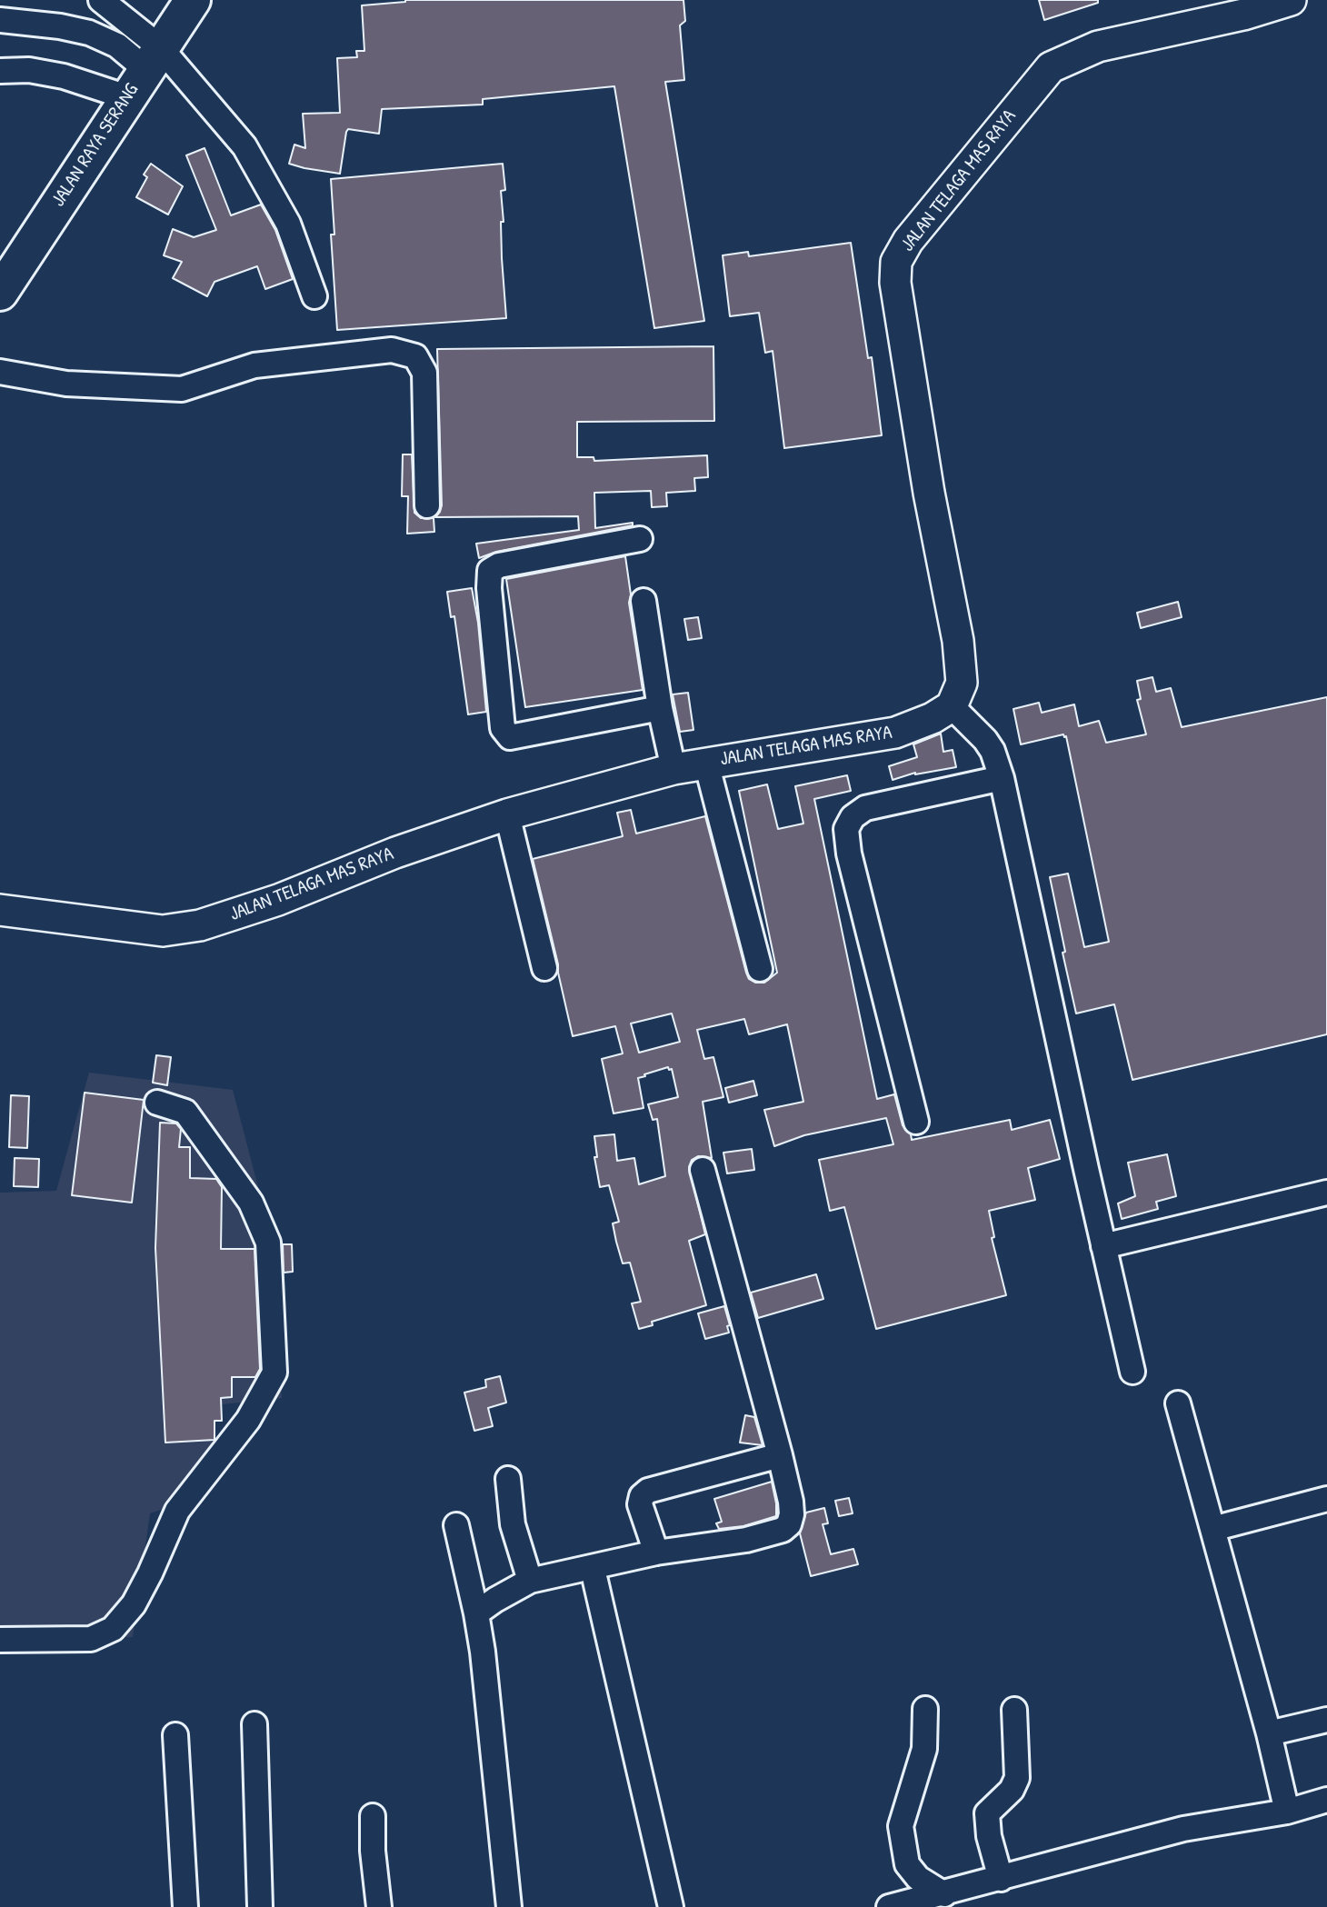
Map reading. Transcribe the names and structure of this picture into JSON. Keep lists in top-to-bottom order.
{
  "streets": {
    "highway": ["JALAN RAYA SERANG"],
    "main road": ["JALAN TELAGA MAS RAYA"]
  }
}
